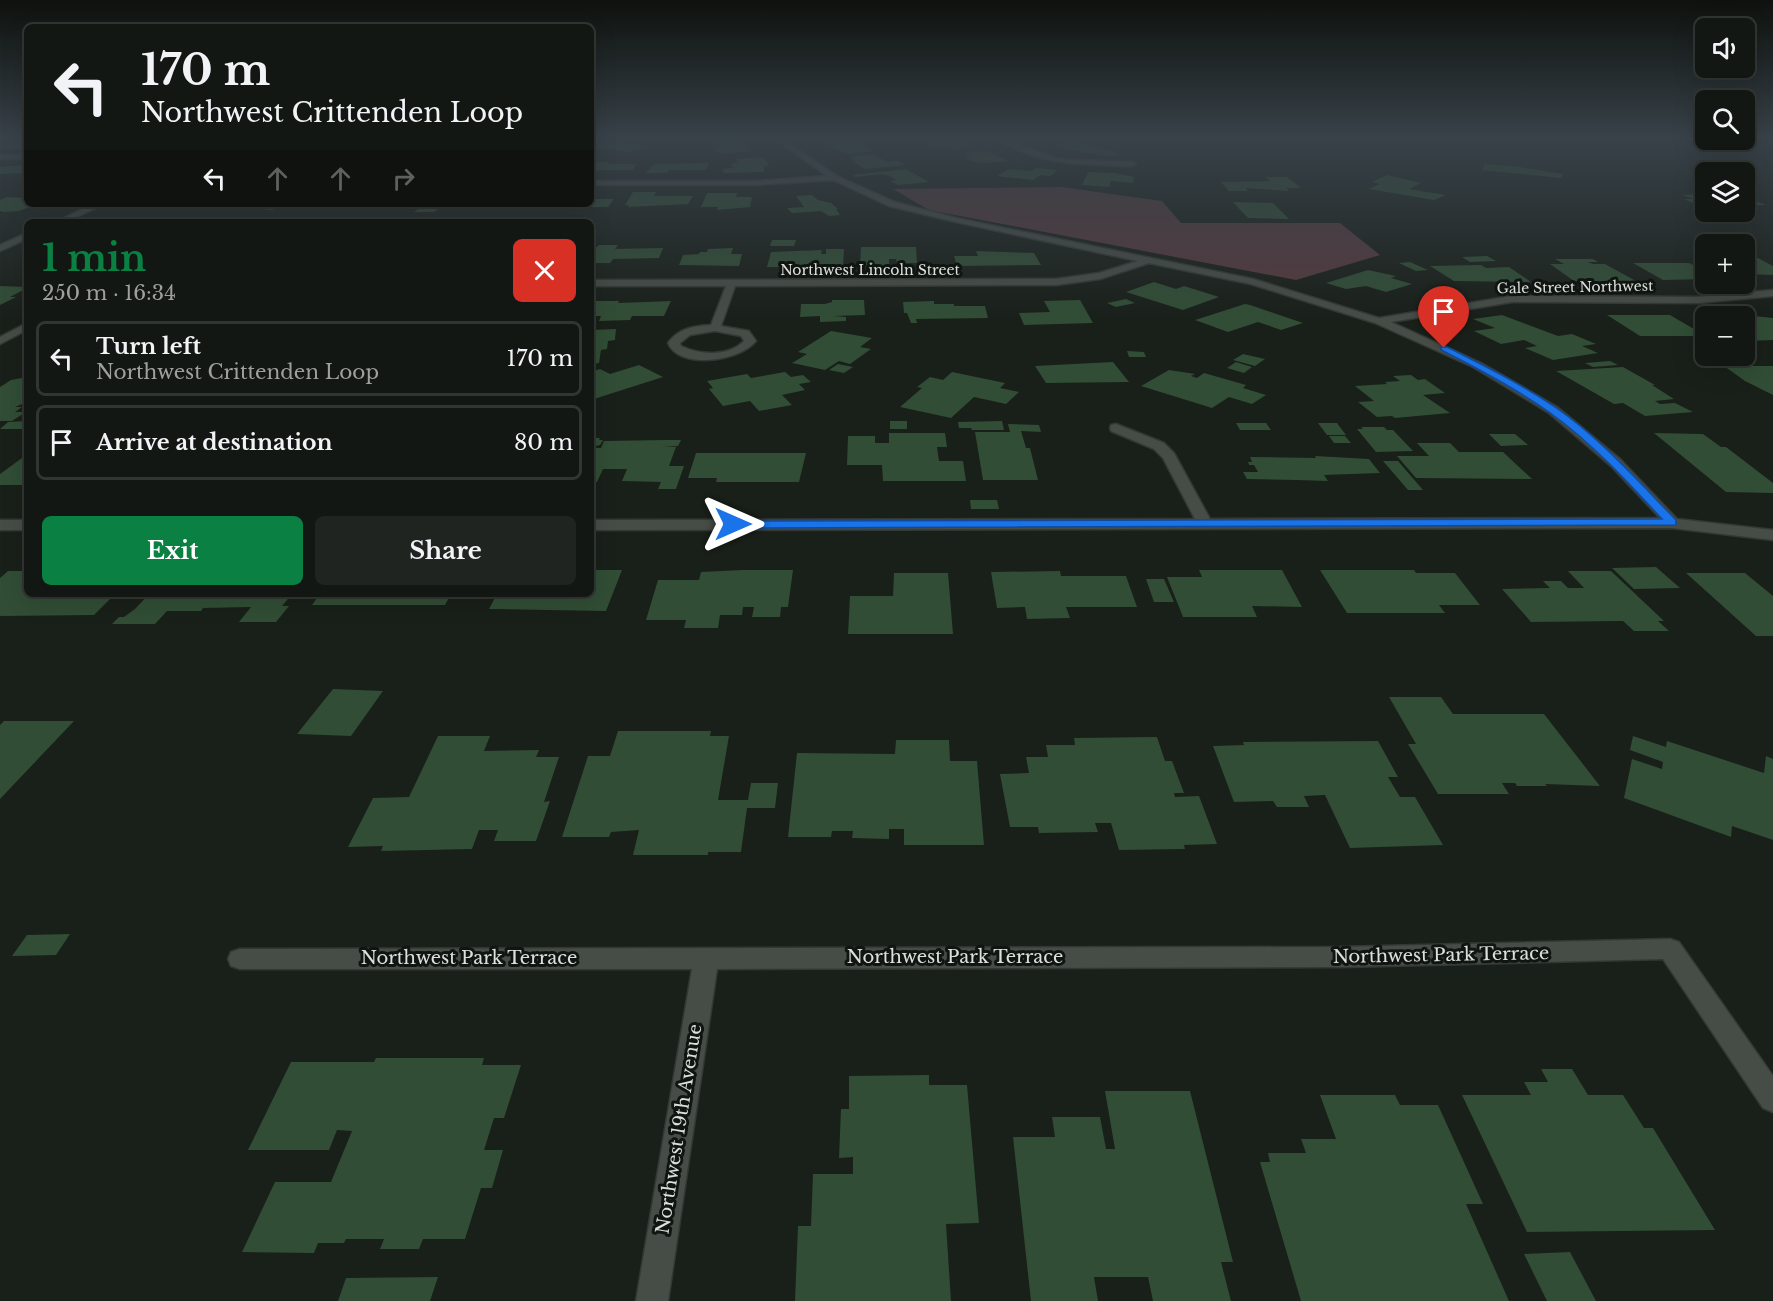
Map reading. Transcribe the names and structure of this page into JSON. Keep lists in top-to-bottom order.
{
  "streets": {
    "street": [
      "Northwest Lincoln Street",
      "Gale Street Northwest",
      "Northwest Park Terrace",
      "Northwest 19th Avenue"
    ]
  },
  "crossings": [
    ["Northwest Park Terrace", "Northwest 19th Avenue"]
  ],
  "page": {
    "map_buttons": ["+", "−"],
    "turn": ["170 m", "Northwest Crittenden Loop"],
    "heading": ["1 min", "250 m · 16:34"],
    "list": [
      {
        "name": "Turn left",
        "note": "Northwest Crittenden Loop",
        "value": "170 m"
      },
      {
        "name": "Arrive at destination",
        "value": "80 m"
      }
    ],
    "buttons": ["Exit", "Share"]
  }
}
